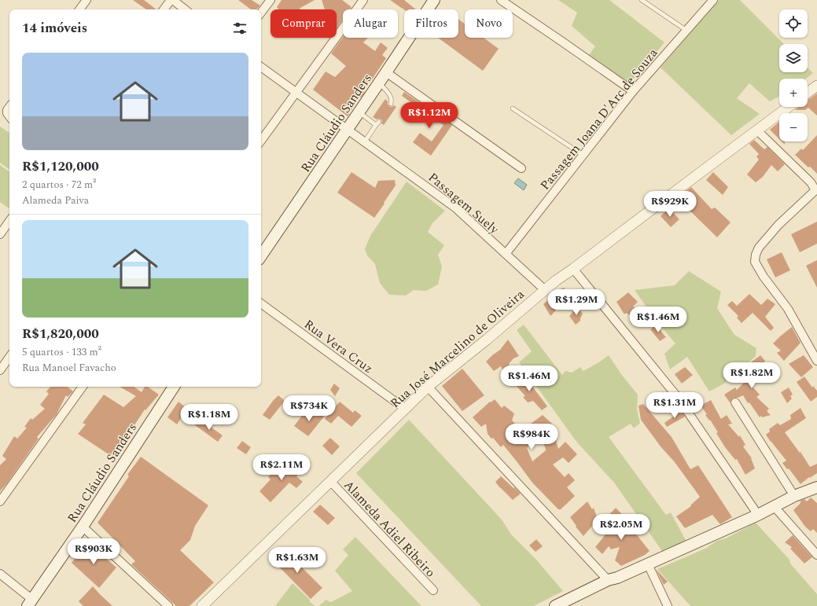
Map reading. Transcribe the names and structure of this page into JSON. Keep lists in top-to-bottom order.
{
  "streets": {
    "main road": ["Rua Cláudio Sanders"],
    "street": [
      "Passagem Joana D'Arc de Souza",
      "Passagem Suely",
      "Rua Vera Cruz",
      "Rua José Marcelino de Oliveira",
      "Alameda Adiel Ribeiro"
    ]
  },
  "crossings": [
    ["Passagem Joana D'Arc de Souza", "Passagem Suely"],
    ["Rua Cláudio Sanders", "Passagem Suely"],
    ["Passagem Suely", "Rua José Marcelino de Oliveira"],
    ["Rua Vera Cruz", "Rua José Marcelino de Oliveira"],
    ["Rua José Marcelino de Oliveira", "Alameda Adiel Ribeiro"]
  ],
  "page": {
    "map_buttons": ["+", "−"],
    "chip": [
      "Comprar",
      "Alugar",
      "Filtros",
      "Novo"
    ],
    "heading": "14 imóveis",
    "list": [
      {
        "name": "R$1,120,000",
        "note": "2 quartos · 72 m² · Alameda Paiva"
      },
      {
        "name": "R$1,820,000",
        "note": "5 quartos · 133 m² · Rua Manoel Favacho"
      }
    ],
    "price": [
      "R$1.12M",
      "R$929K",
      "R$1.29M",
      "R$1.46M",
      "R$1.82M",
      "R$1.46M",
      "R$1.31M",
      "R$734K",
      "R$1.18M",
      "R$984K",
      "R$2.11M",
      "R$2.05M",
      "R$903K",
      "R$1.63M"
    ]
  }
}
